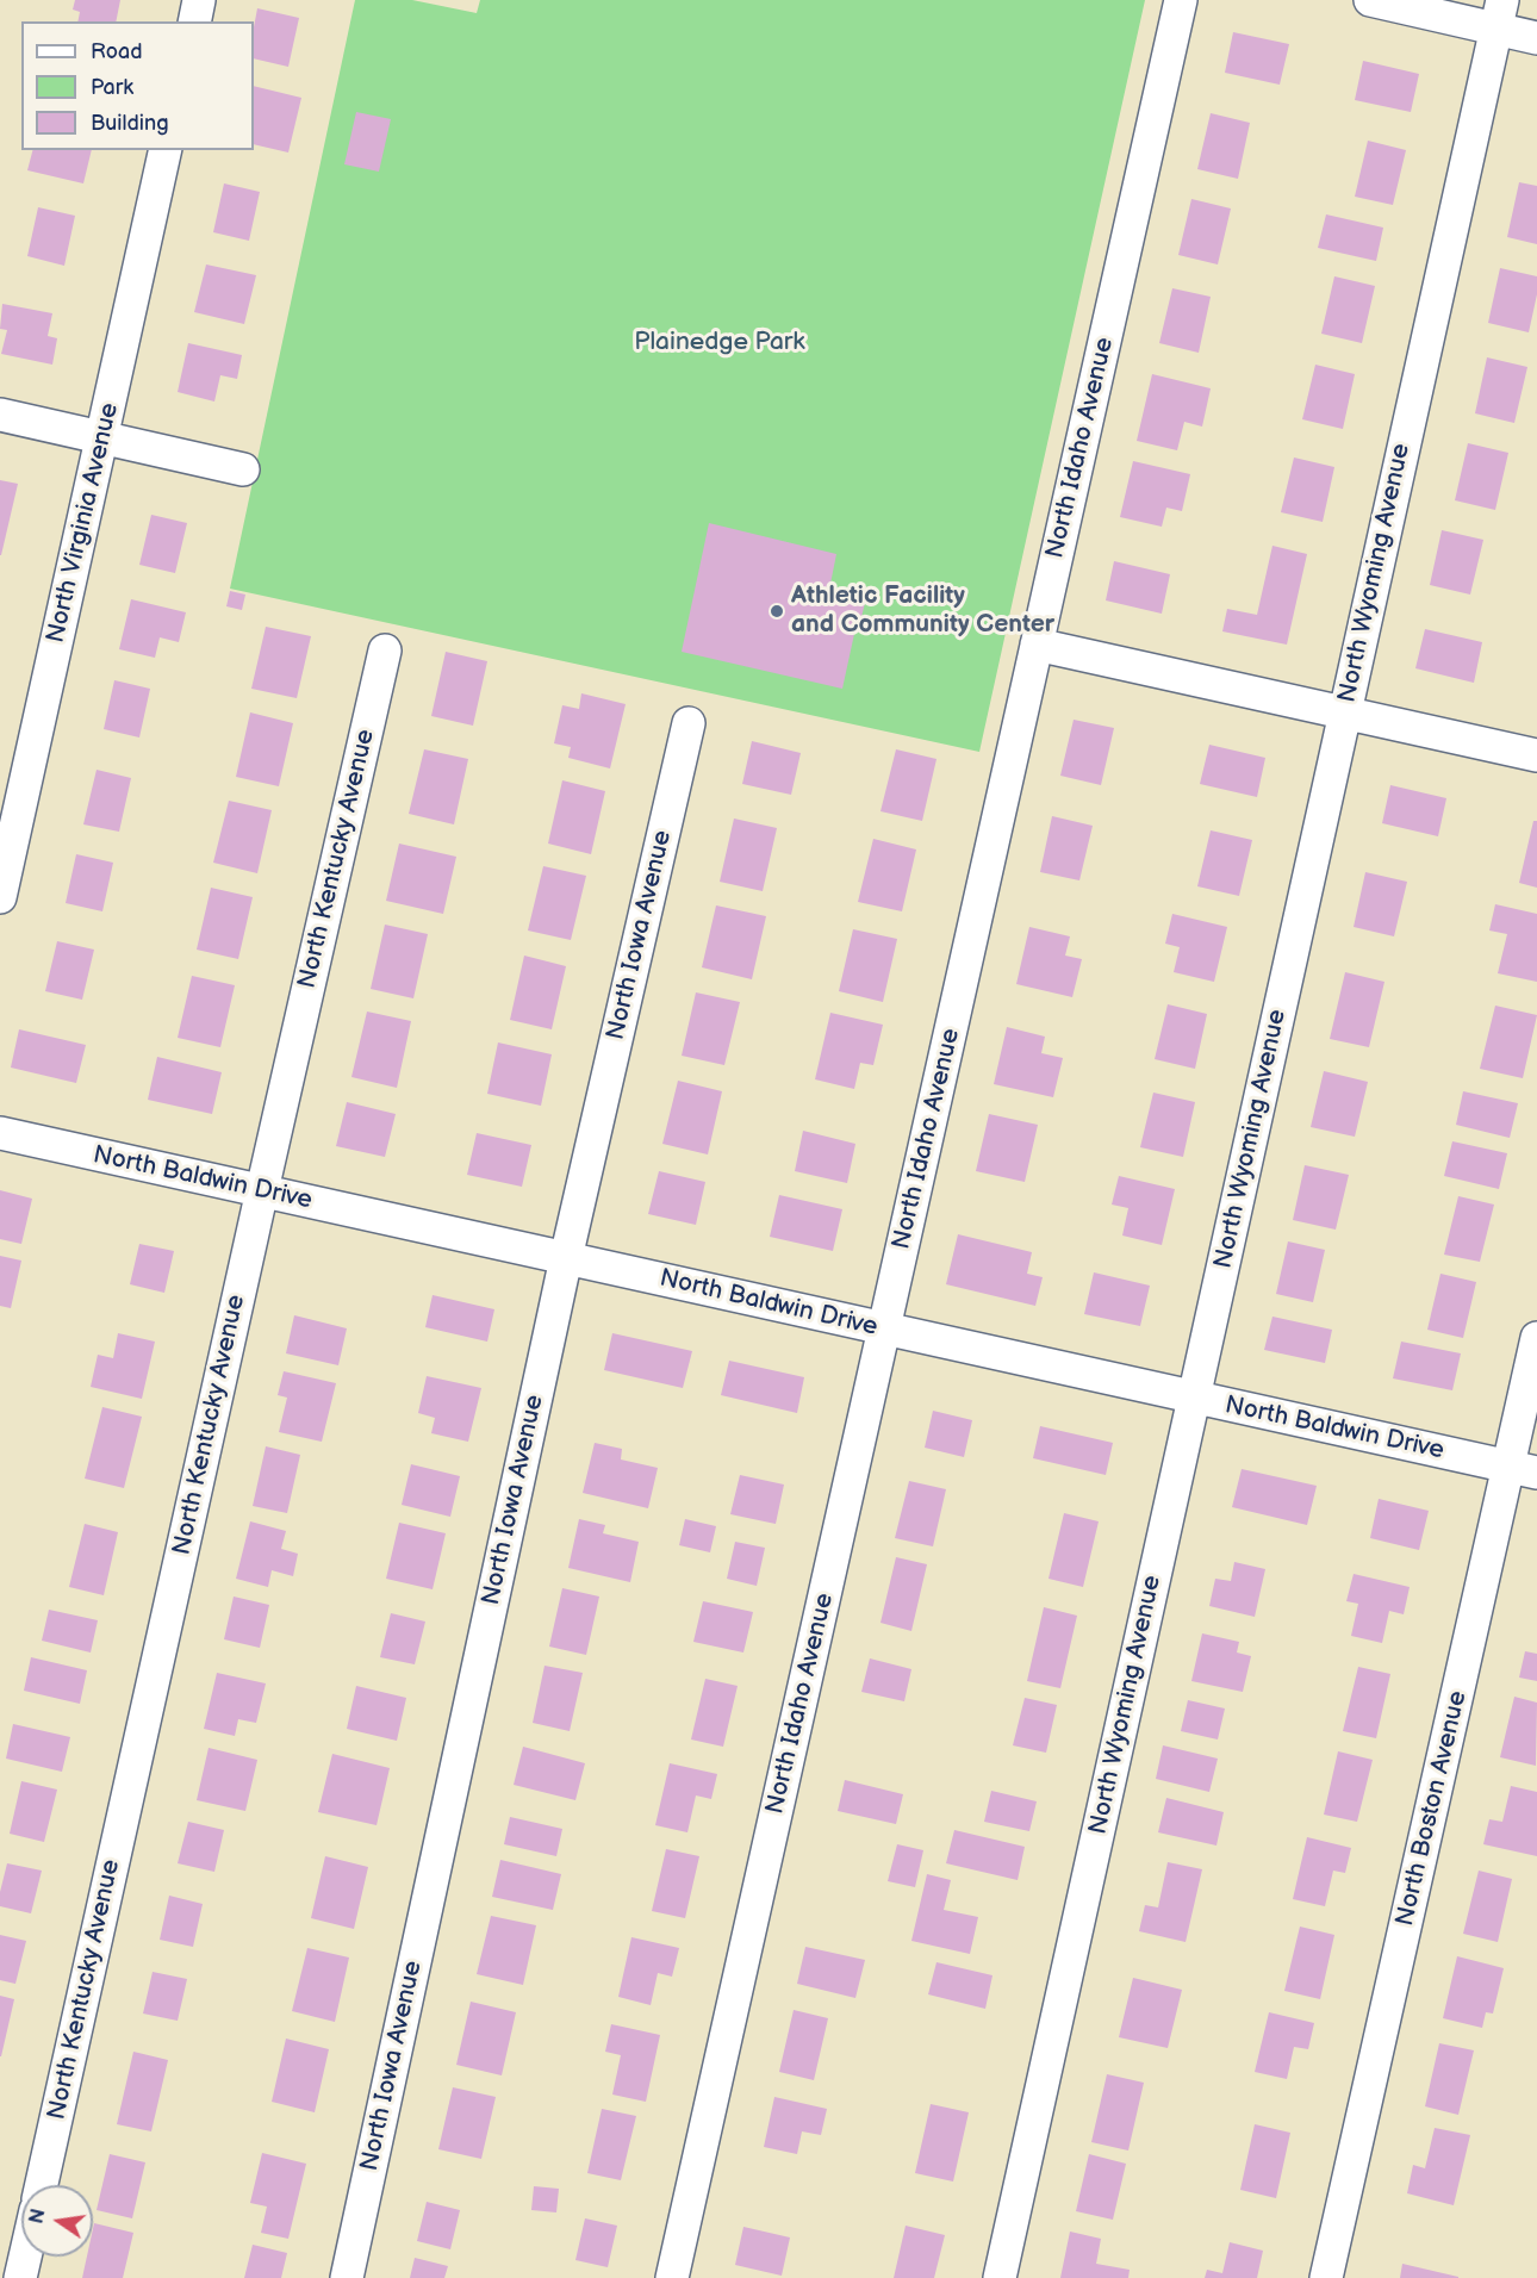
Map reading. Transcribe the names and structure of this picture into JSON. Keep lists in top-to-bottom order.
{
  "streets": {
    "street": [
      "North Idaho Avenue",
      "North Virginia Avenue",
      "North Wyoming Avenue",
      "North Kentucky Avenue",
      "North Iowa Avenue",
      "North Baldwin Drive",
      "North Boston Avenue"
    ]
  },
  "crossings": [
    ["North Idaho Avenue", "North Baldwin Drive"],
    ["North Wyoming Avenue", "North Baldwin Drive"],
    ["North Kentucky Avenue", "North Baldwin Drive"],
    ["North Iowa Avenue", "North Baldwin Drive"],
    ["North Baldwin Drive", "North Boston Avenue"]
  ],
  "parks": ["Plainedge Park"],
  "places": ["Athletic Facility and Community Center"],
  "legend": ["Road", "Park", "Building"],
  "north": "left"
}
